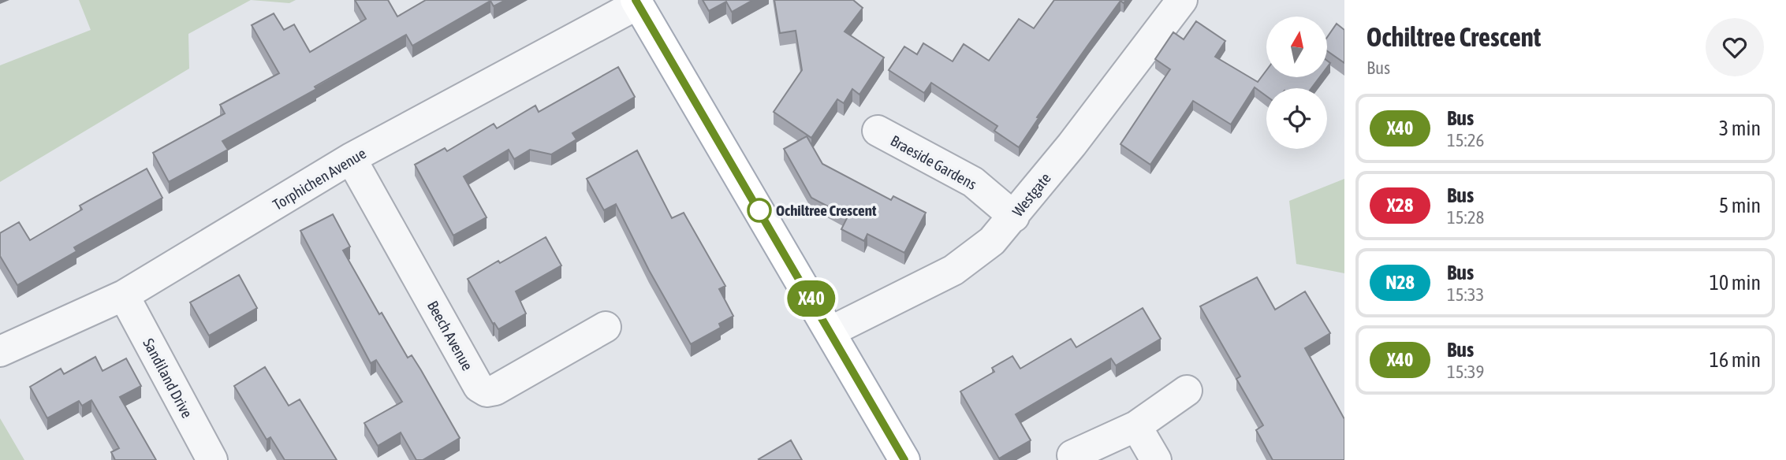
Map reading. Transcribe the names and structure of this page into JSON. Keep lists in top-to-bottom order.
{
  "streets": {
    "street": [
      "Braeside Gardens",
      "Torphichen Avenue",
      "Westgate",
      "Beech Avenue",
      "Sandiland Drive"
    ]
  },
  "crossings": [
    ["Braeside Gardens", "Westgate"],
    ["Torphichen Avenue", "Beech Avenue"],
    ["Torphichen Avenue", "Sandiland Drive"]
  ],
  "places": ["Ochiltree Crescent"],
  "lines": ["bus line X40"],
  "north": "top",
  "page": {
    "on_map": "X40",
    "heading": ["Ochiltree Crescent", "Bus"],
    "list": [
      {
        "mark": "X40",
        "name": "Bus",
        "note": "15:26",
        "value": "3 min"
      },
      {
        "mark": "X28",
        "name": "Bus",
        "note": "15:28",
        "value": "5 min"
      },
      {
        "mark": "N28",
        "name": "Bus",
        "note": "15:33",
        "value": "10 min"
      },
      {
        "mark": "X40",
        "name": "Bus",
        "note": "15:39",
        "value": "16 min"
      }
    ]
  }
}
